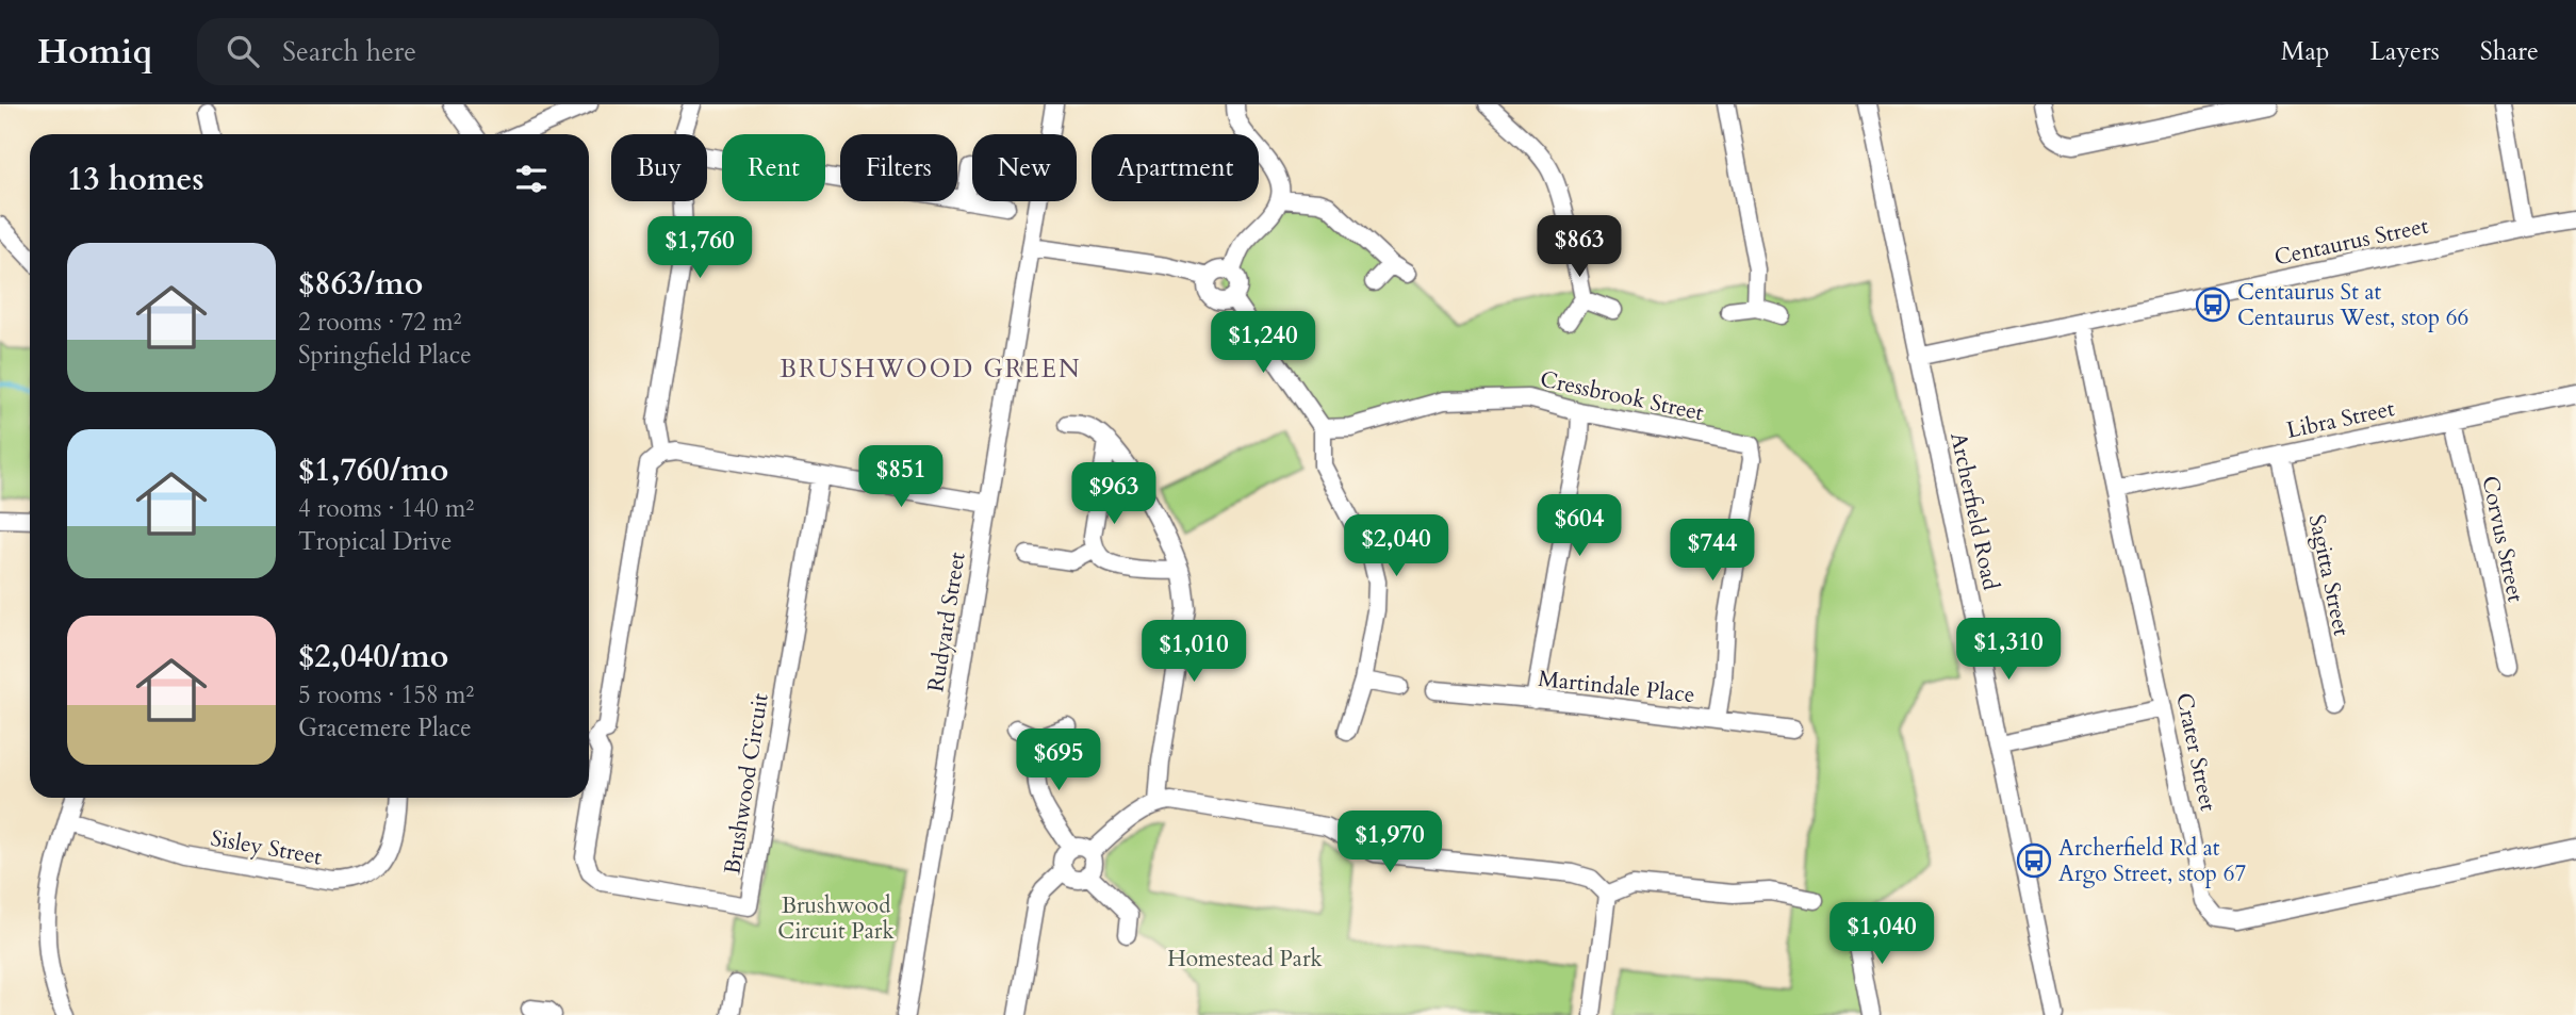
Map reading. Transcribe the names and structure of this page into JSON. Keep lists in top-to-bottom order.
{
  "streets": {
    "street": [
      "Centaurus Street",
      "Cressbrook Street",
      "Libra Street",
      "Archerfield Road",
      "Corvus Street",
      "Sagitta Street",
      "Rudyard Street",
      "Martindale Place",
      "Crater Street",
      "Brushwood Circuit",
      "Sisley Street"
    ]
  },
  "crossings": [
    ["Centaurus Street", "Archerfield Road"],
    ["Centaurus Street", "Crater Street"],
    ["Cressbrook Street", "Martindale Place"],
    ["Libra Street", "Corvus Street"],
    ["Libra Street", "Sagitta Street"],
    ["Libra Street", "Crater Street"]
  ],
  "districts": ["BRUSHWOOD GREEN"],
  "parks": ["Brushwood Circuit Park", "Homestead Park"],
  "places": {
    "bus stop": ["Centaurus St at Centaurus West, stop 66", "Archerfield Rd at Argo Street, stop 67"]
  },
  "page": {
    "header": "Homiq",
    "search": "Search here",
    "nav": ["Map", "Layers", "Share"],
    "chip": [
      "Buy",
      "Rent",
      "Filters",
      "New",
      "Apartment"
    ],
    "heading": "13 homes",
    "price": [
      "$863",
      "$1,760",
      "$1,240",
      "$851",
      "$963",
      "$604",
      "$2,040",
      "$744",
      "$1,310",
      "$1,010",
      "$695",
      "$1,970",
      "$1,040"
    ],
    "list": [
      {
        "name": "$863/mo",
        "note": "2 rooms · 72 m² · Springfield Place"
      },
      {
        "name": "$1,760/mo",
        "note": "4 rooms · 140 m² · Tropical Drive"
      },
      {
        "name": "$2,040/mo",
        "note": "5 rooms · 158 m² · Gracemere Place"
      }
    ]
  }
}
